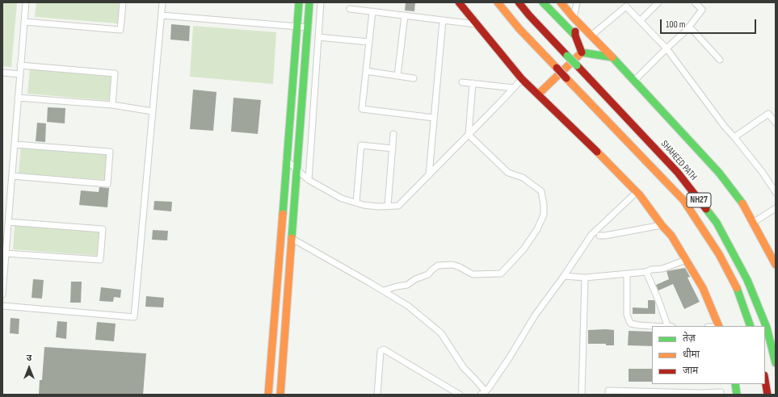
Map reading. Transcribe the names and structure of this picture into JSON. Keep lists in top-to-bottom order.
{
  "streets": {
    "main road": ["SHAHEED PATH", "NH27"]
  },
  "legend": ["तेज़", "धीमा", "जाम"],
  "scale_bar": "100 m",
  "north": "top"
}
